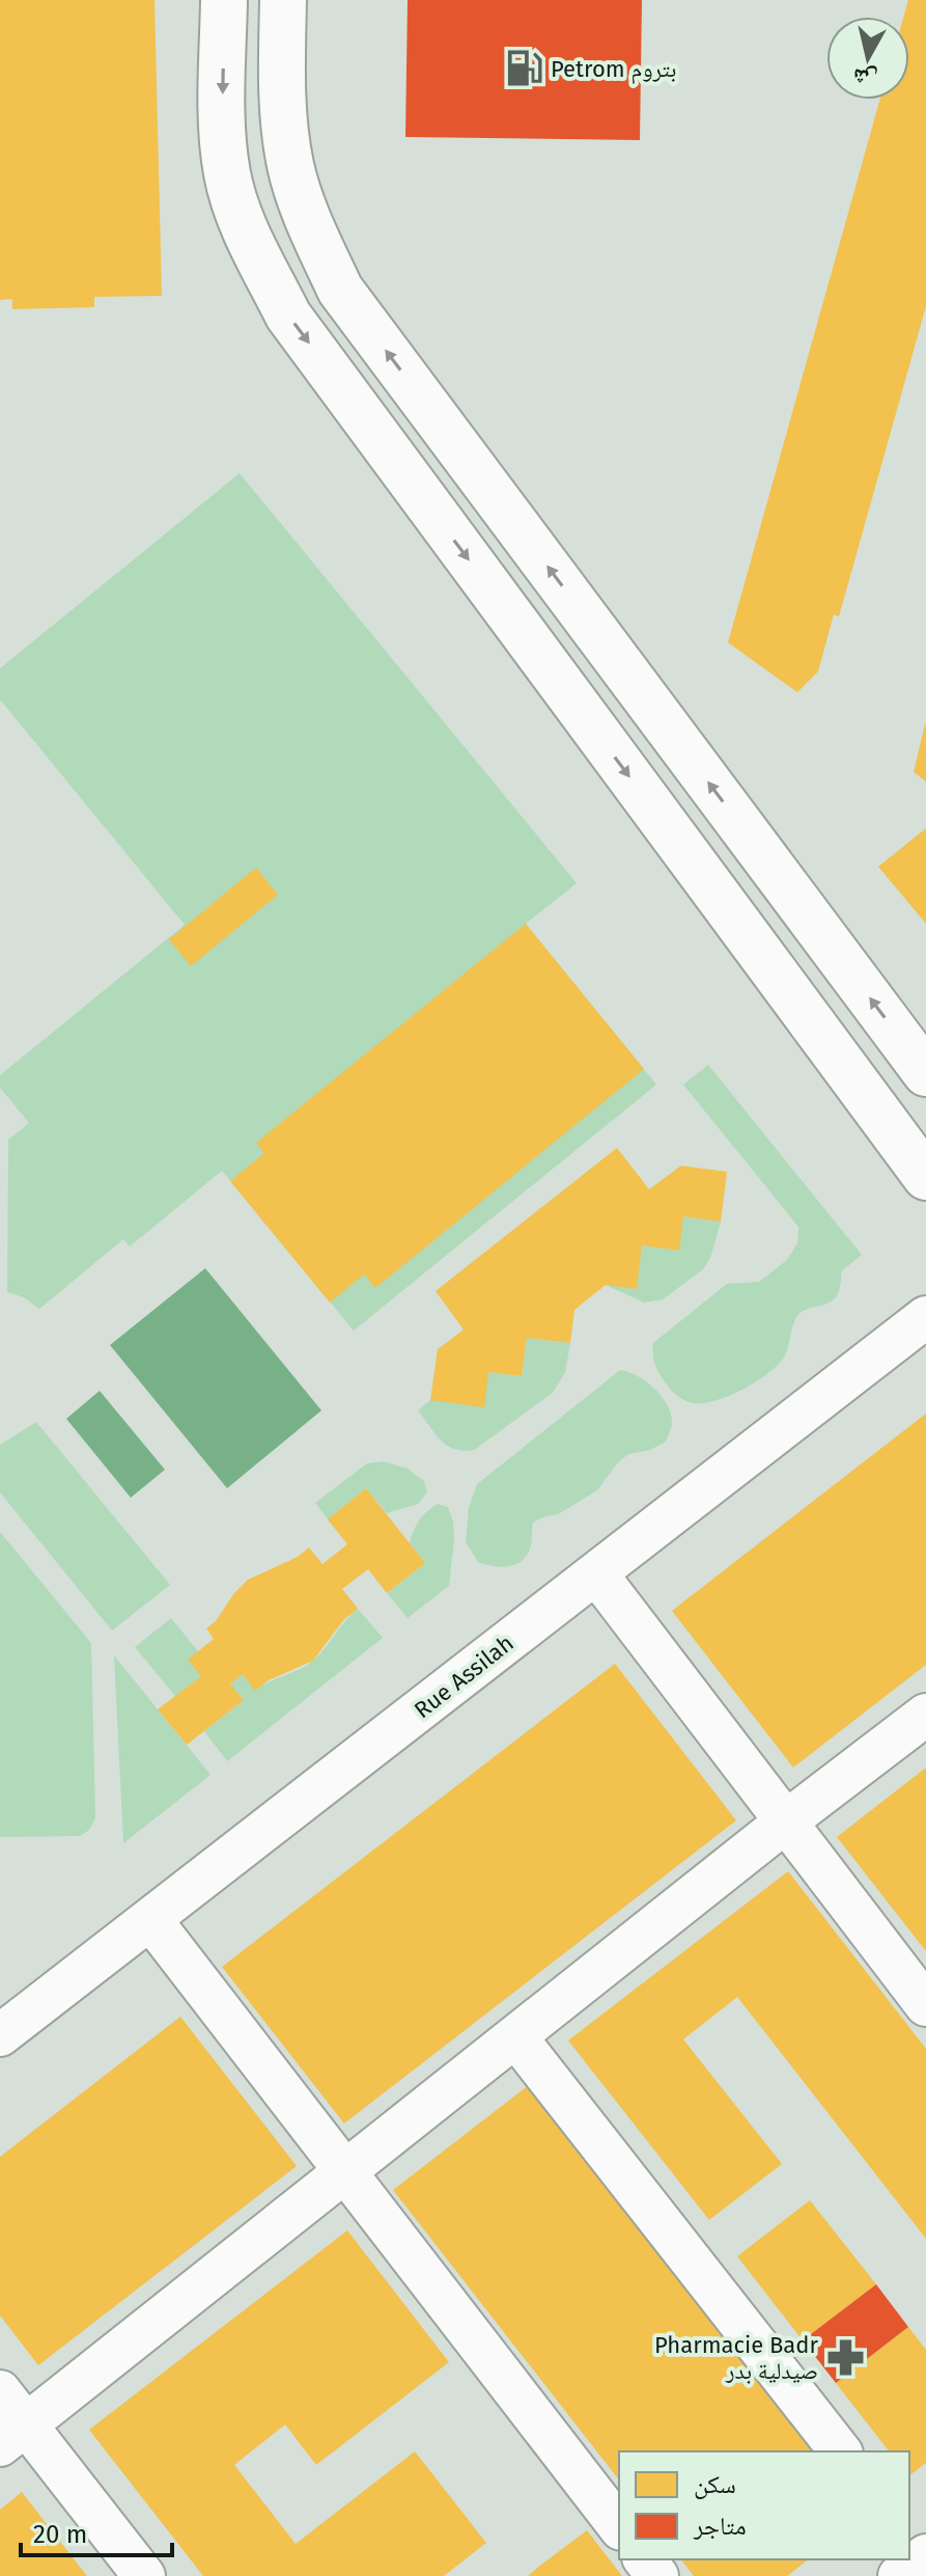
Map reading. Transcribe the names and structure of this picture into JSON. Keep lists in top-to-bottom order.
{
  "streets": {
    "street": ["Rue Assilah"]
  },
  "places": {
    "fuel station": ["Petrom بتروم"],
    "pharmacy": ["Pharmacie Badr صيدلية بدر"]
  },
  "legend": ["سكن", "متاجر"],
  "scale_bar": "20 m",
  "north": "bottom"
}
